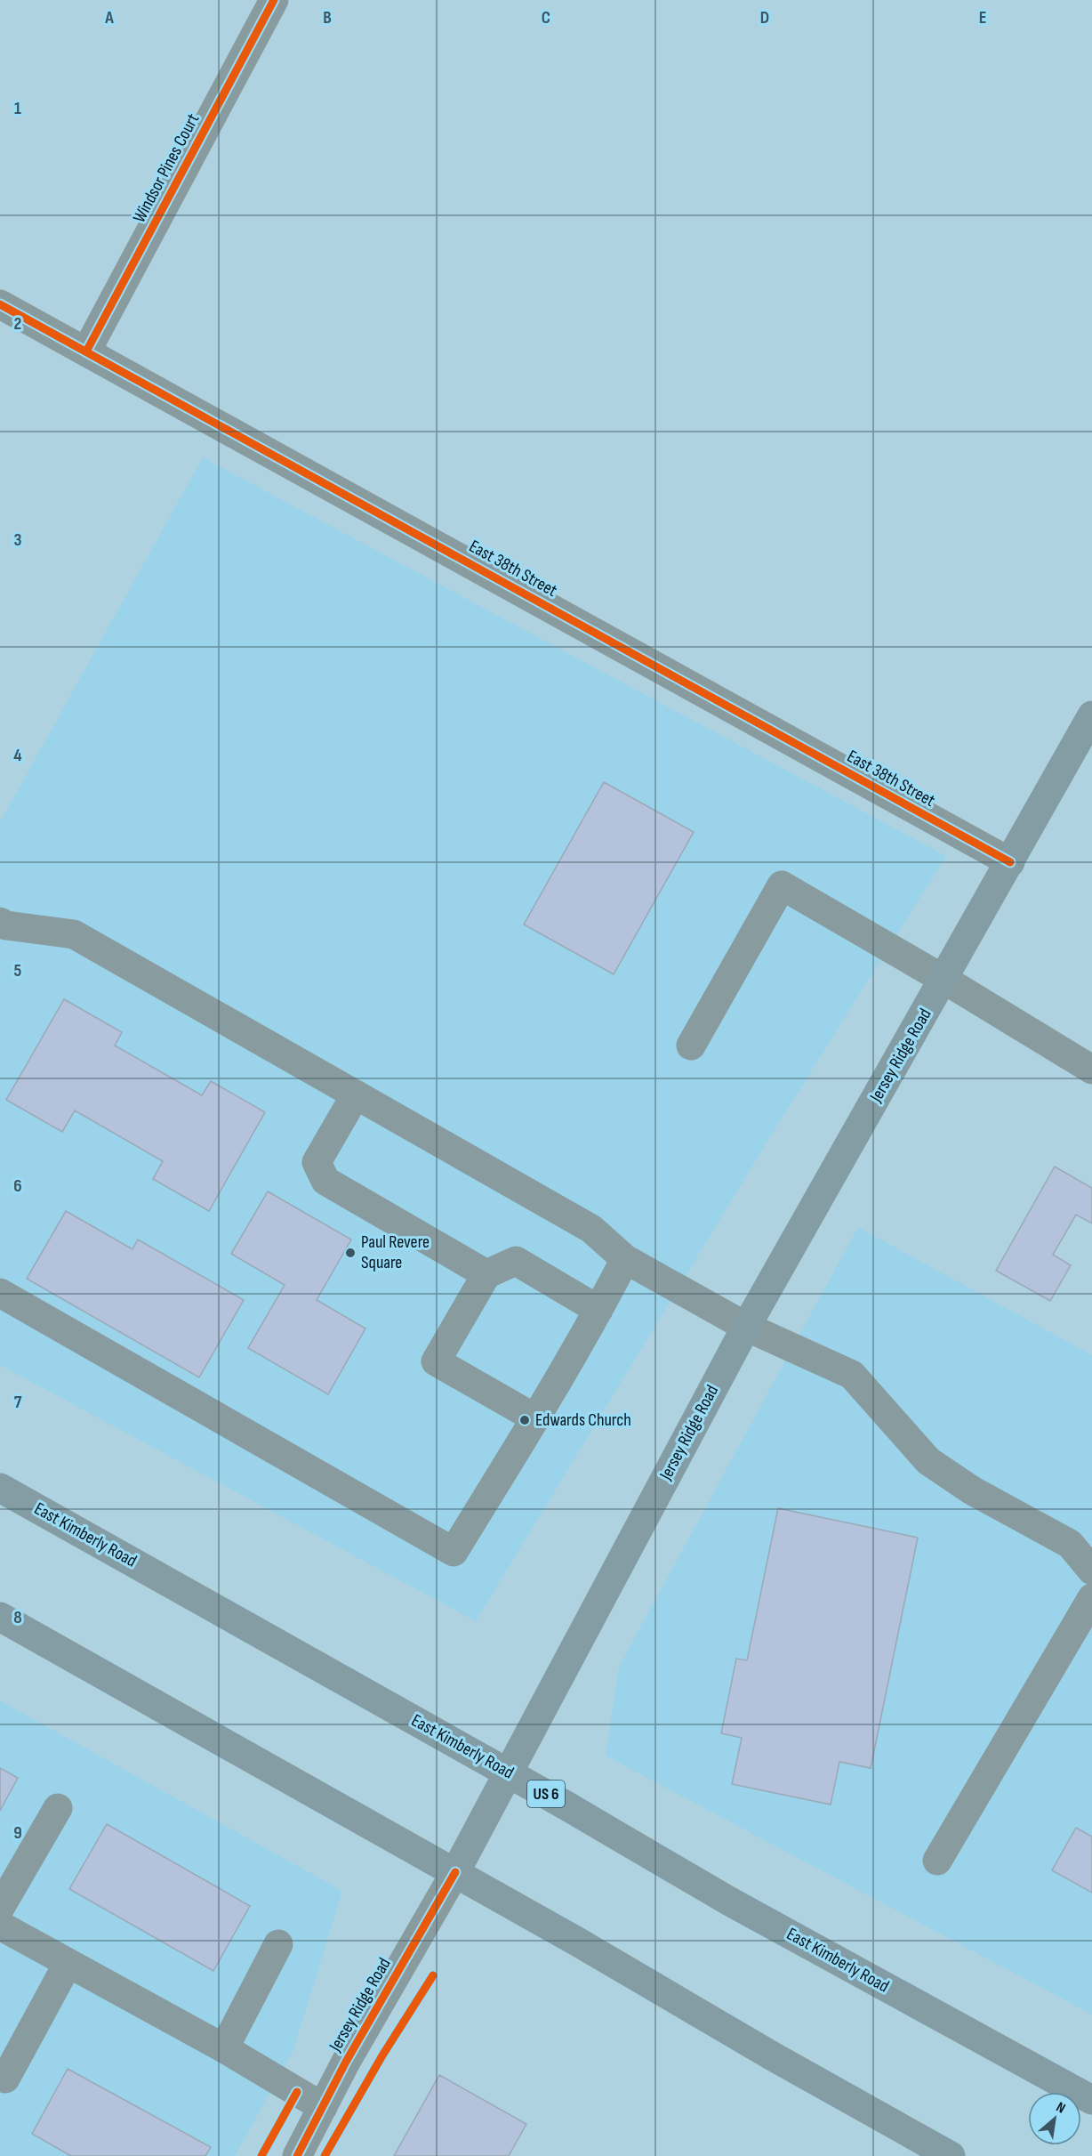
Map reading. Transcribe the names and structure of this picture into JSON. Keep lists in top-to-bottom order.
{
  "streets": {
    "main road": ["Jersey Ridge Road", "East Kimberly Road", "US 6"],
    "street": ["Windsor Pines Court", "East 38th Street"]
  },
  "crossings": [
    ["Windsor Pines Court", "East 38th Street"],
    ["East 38th Street", "Jersey Ridge Road"],
    ["Jersey Ridge Road", "East Kimberly Road"]
  ],
  "places": ["Paul Revere Square", "Edwards Church"],
  "north": "top right",
  "grid": {
    "columns": [
      "A",
      "B",
      "C",
      "D",
      "E"
    ],
    "rows": [
      "1",
      "2",
      "3",
      "4",
      "5",
      "6",
      "7",
      "8",
      "9"
    ]
  }
}
